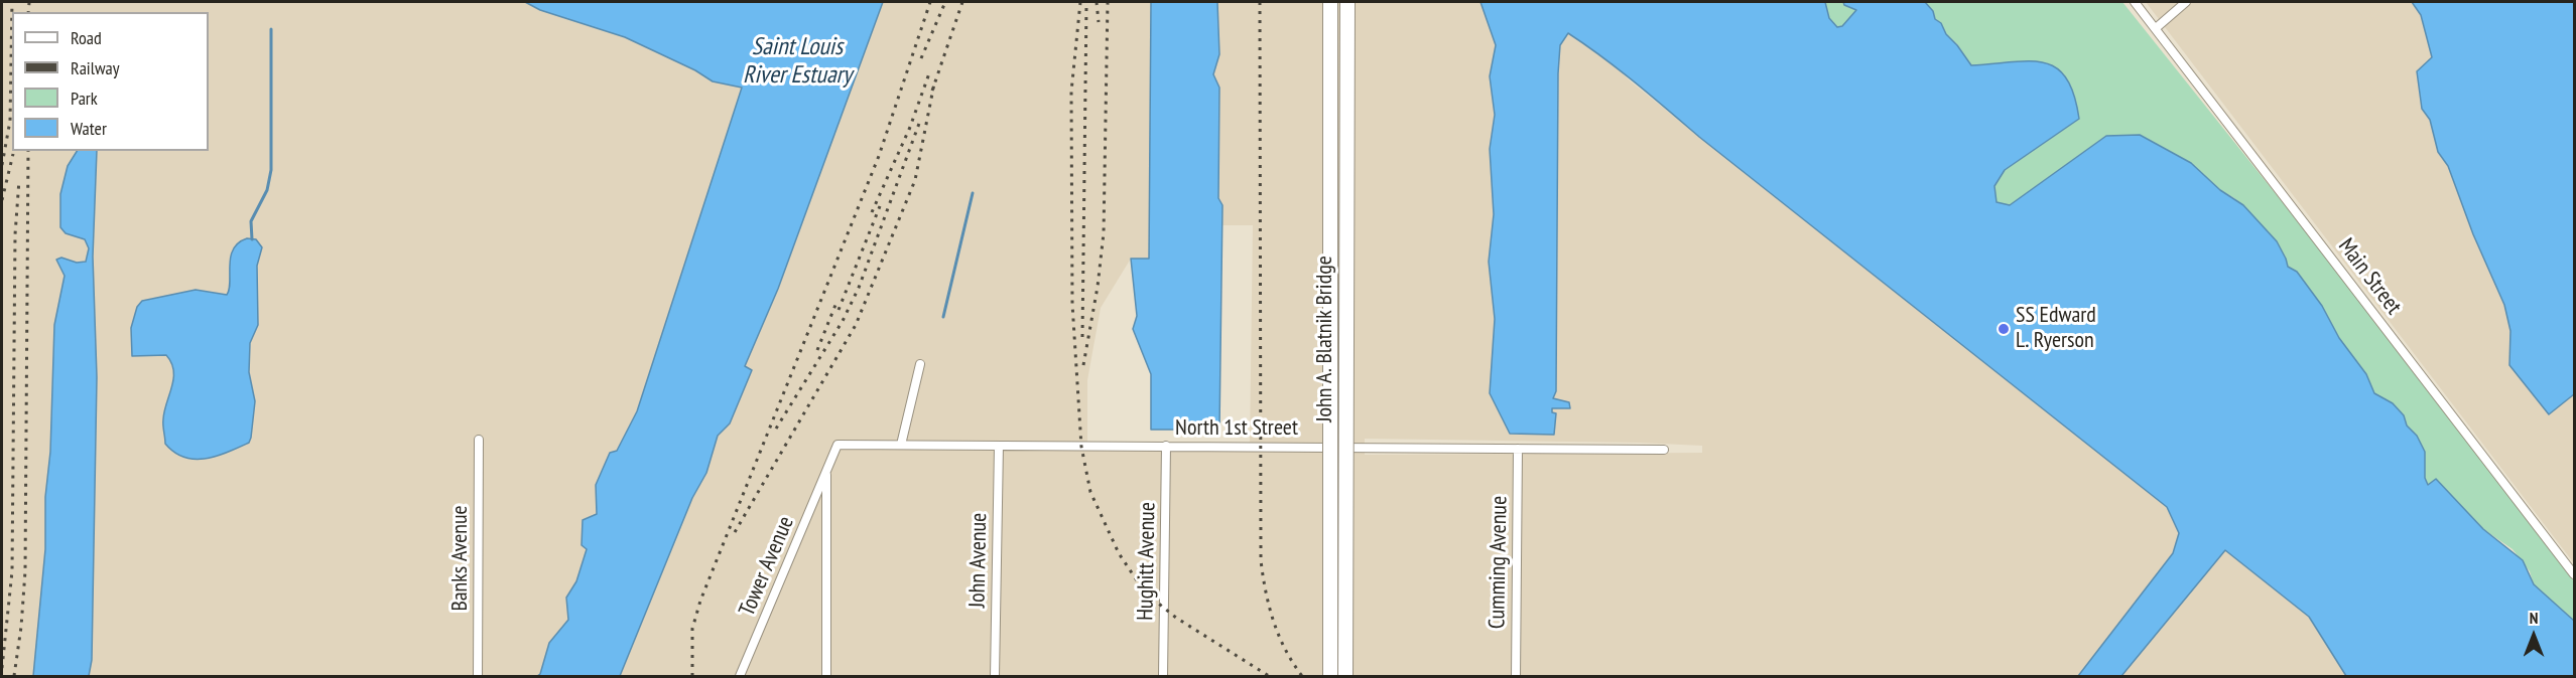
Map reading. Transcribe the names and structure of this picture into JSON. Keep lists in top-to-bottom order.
{
  "streets": {
    "highway": ["John A. Blatnik Bridge"],
    "street": [
      "Main Street",
      "North 1st Street",
      "Banks Avenue",
      "John Avenue",
      "Hughitt Avenue",
      "Cumming Avenue",
      "Tower Avenue"
    ]
  },
  "crossings": [
    ["North 1st Street", "John Avenue"],
    ["North 1st Street", "Hughitt Avenue"],
    ["North 1st Street", "Cumming Avenue"],
    ["North 1st Street", "Tower Avenue"]
  ],
  "water": ["Saint Louis River Estuary"],
  "places": ["SS Edward L. Ryerson"],
  "legend": [
    "Road",
    "Railway",
    "Park",
    "Water"
  ],
  "north": "top"
}
